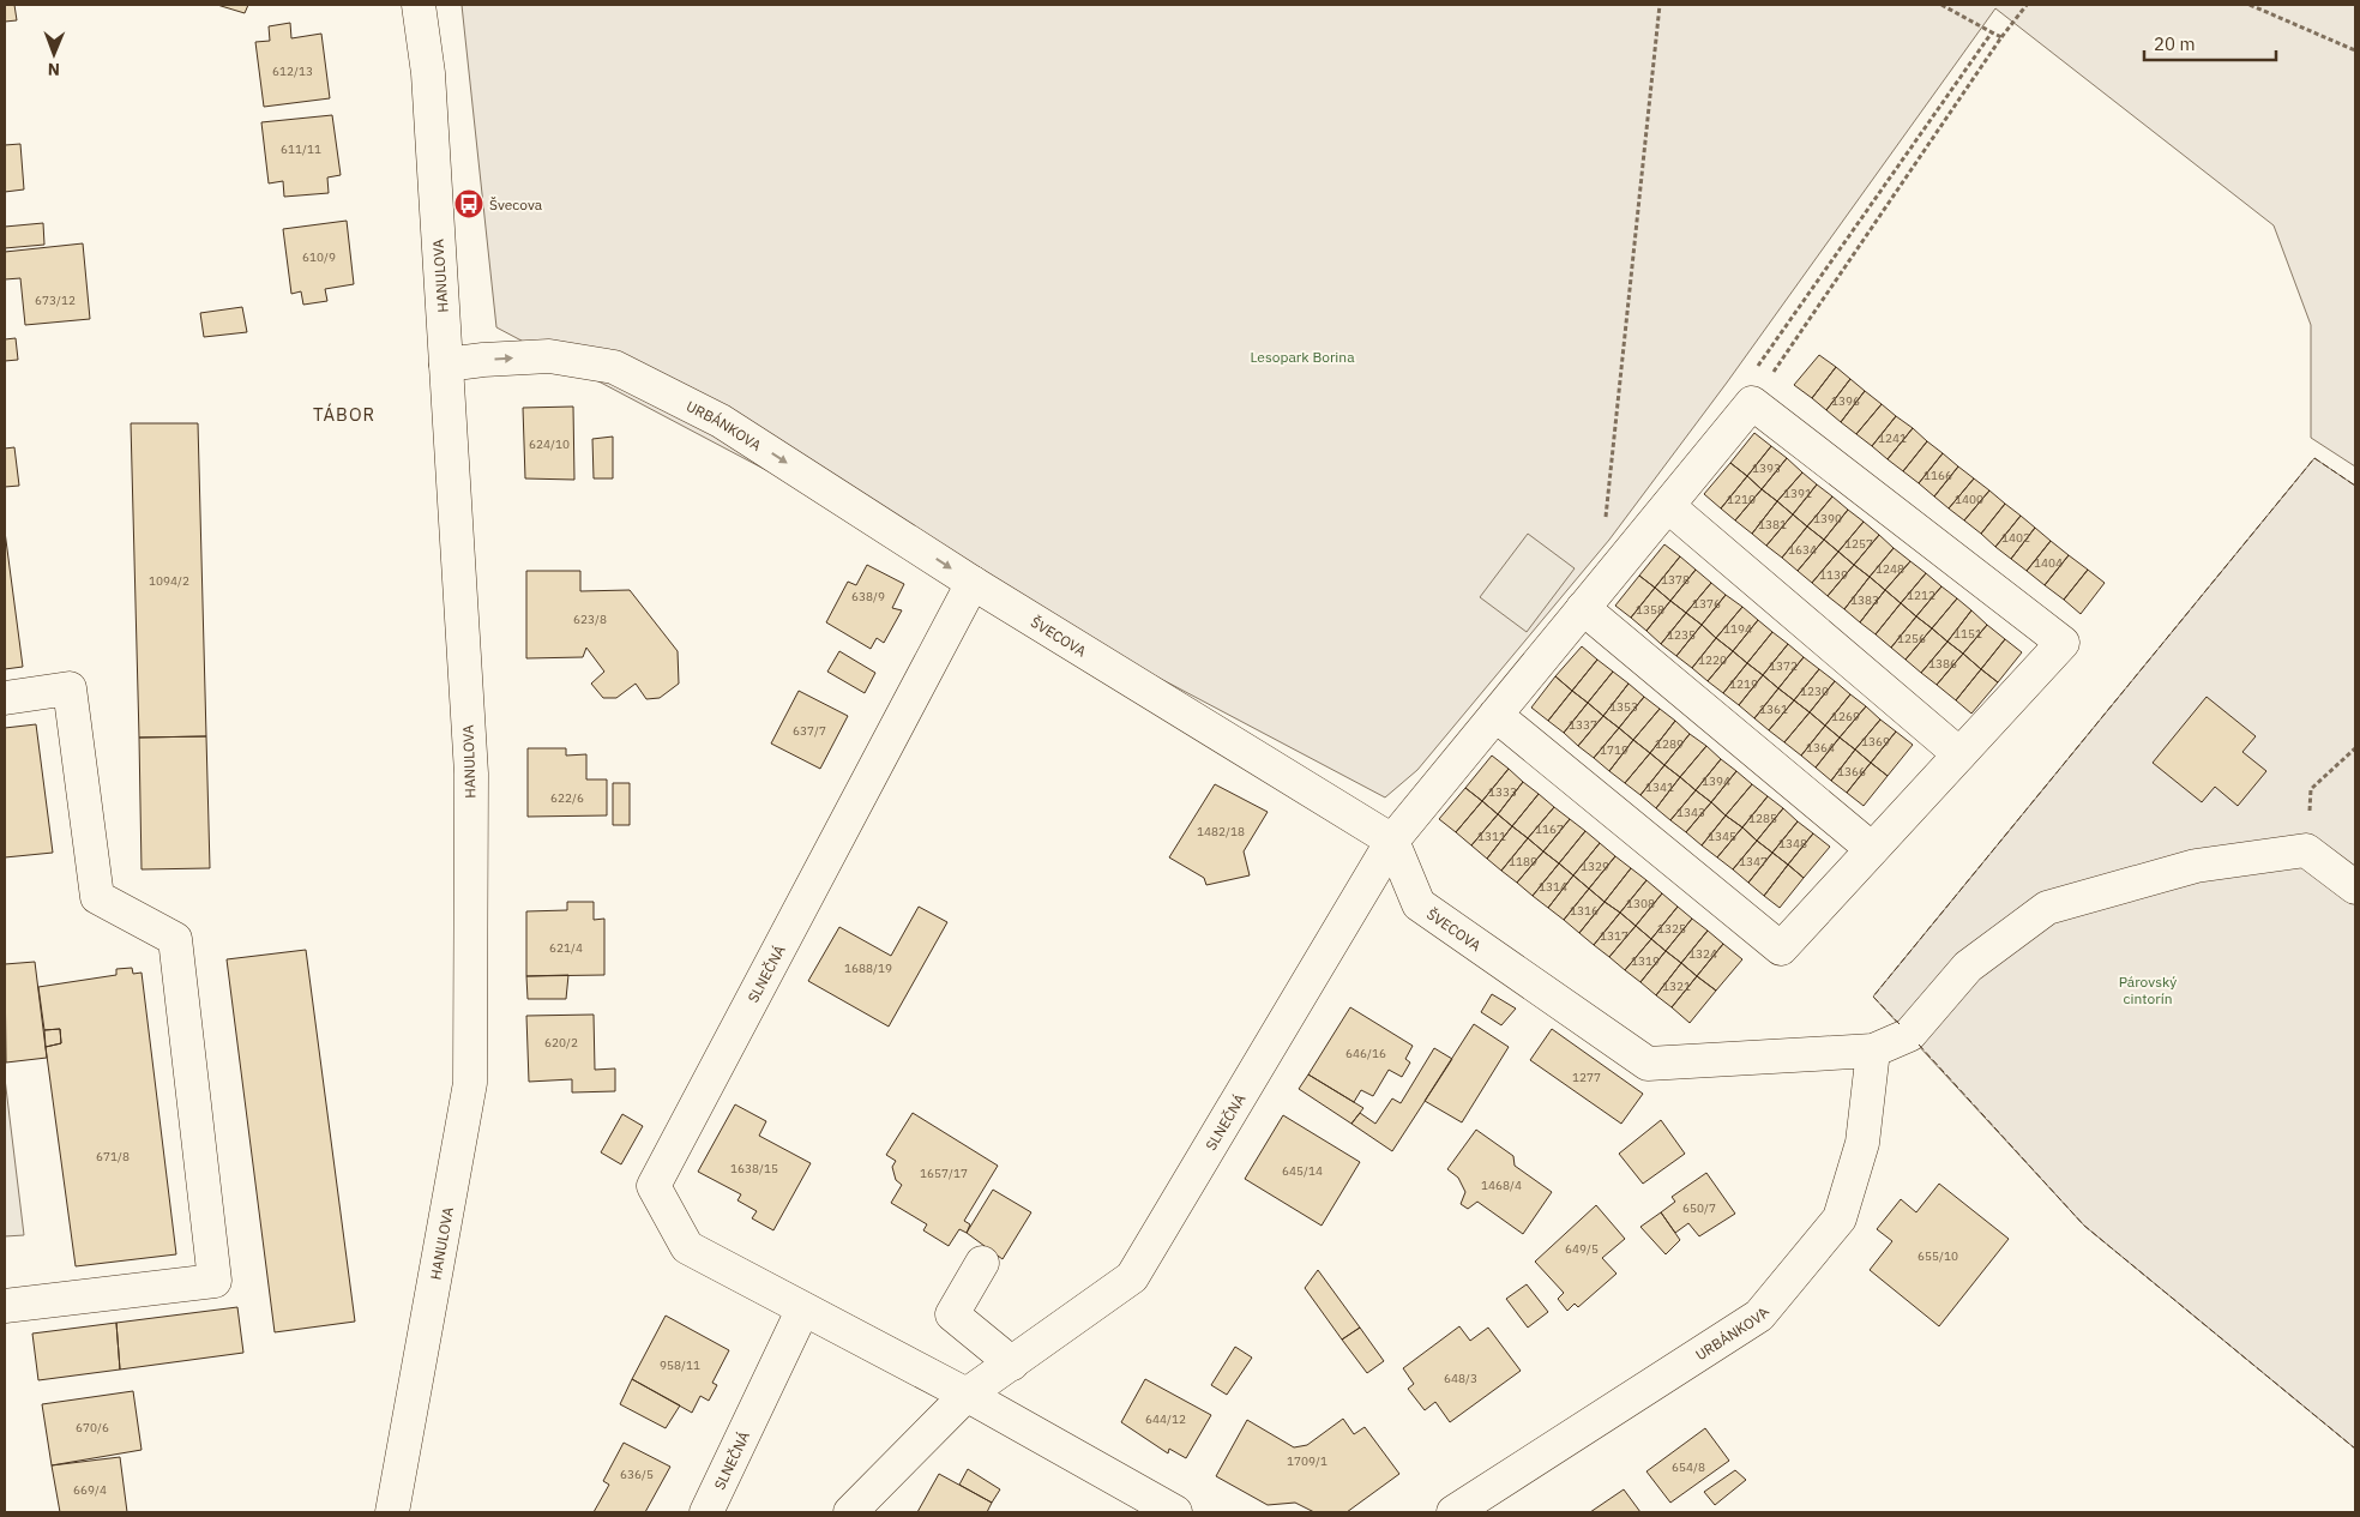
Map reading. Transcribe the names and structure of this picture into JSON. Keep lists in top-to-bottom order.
{
  "streets": {
    "street": [
      "HANULOVA",
      "URBÁNKOVA",
      "ŠVECOVA",
      "SLNEČNÁ"
    ]
  },
  "crossings": [
    ["HANULOVA", "URBÁNKOVA"],
    ["URBÁNKOVA", "ŠVECOVA"],
    ["URBÁNKOVA", "SLNEČNÁ"],
    ["ŠVECOVA", "SLNEČNÁ"]
  ],
  "one_way": ["URBÁNKOVA"],
  "districts": ["TÁBOR"],
  "parks": ["Lesopark Borina", "Párovský cintorín"],
  "places": {
    "bus stop": ["Švecova"]
  },
  "house_numbers": [
    "612/13",
    "611/11",
    "610/9",
    "673/12",
    "1396",
    "1241",
    "624/10",
    "1393",
    "1166",
    "1391",
    "1210",
    "1400",
    "1390",
    "1381",
    "1402",
    "1257",
    "1634",
    "1404",
    "1248",
    "1139",
    "1378",
    "1094/2",
    "1212",
    "638/9",
    "1383",
    "1376",
    "1358",
    "623/8",
    "1194",
    "1151",
    "1235",
    "1256",
    "1220",
    "1386",
    "1372",
    "1219",
    "1230",
    "1353",
    "1361",
    "1269",
    "1337",
    "637/7",
    "1369",
    "1289",
    "1364",
    "1719",
    "1366",
    "1394",
    "1341",
    "1333",
    "622/6",
    "1343",
    "1285",
    "1167",
    "1482/18",
    "1311",
    "1345",
    "1348",
    "1189",
    "1347",
    "1329",
    "1314",
    "1308",
    "1316",
    "1325",
    "1317",
    "621/4",
    "1324",
    "1319",
    "1688/19",
    "1321",
    "620/2",
    "646/16",
    "1277",
    "671/8",
    "1638/15",
    "645/14",
    "1657/17",
    "1468/4",
    "650/7",
    "649/5",
    "655/10",
    "958/11",
    "648/3",
    "644/12",
    "670/6",
    "1709/1",
    "654/8",
    "636/5",
    "669/4"
  ],
  "scale_bar": "20 m",
  "north": "bottom"
}
